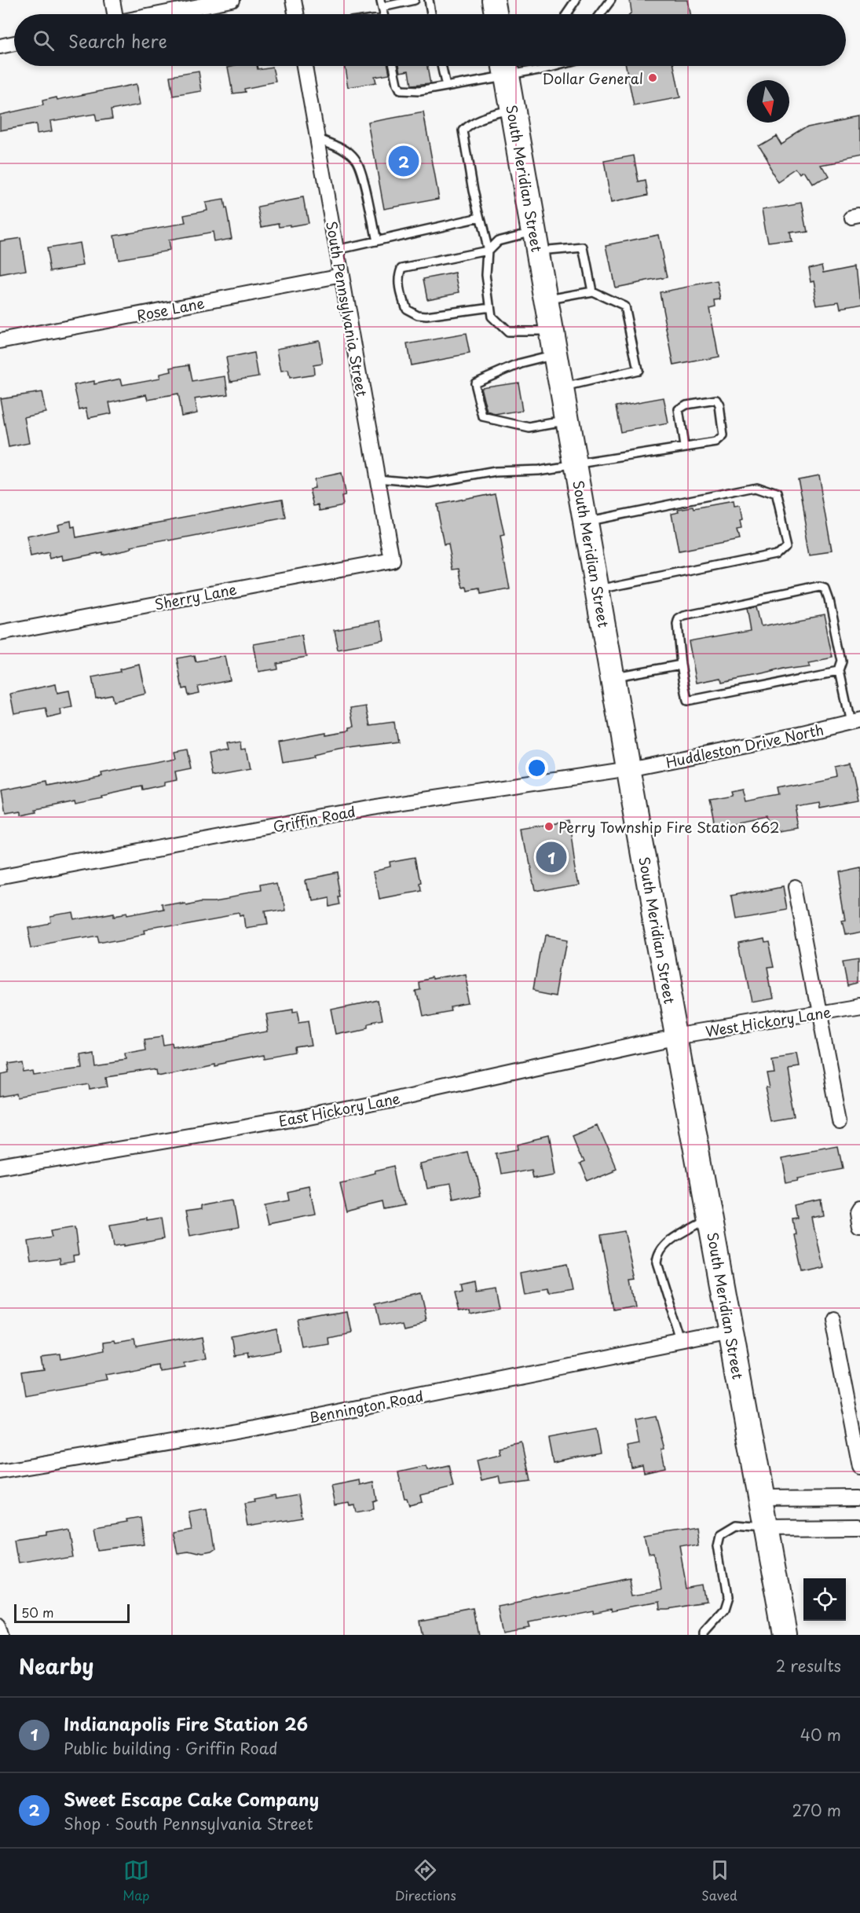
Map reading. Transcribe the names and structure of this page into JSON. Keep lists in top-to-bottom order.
{
  "streets": {
    "main road": ["South Meridian Street"],
    "street": [
      "Rose Lane",
      "South Pennsylvania Street",
      "Sherry Lane",
      "Huddleston Drive North",
      "Griffin Road",
      "West Hickory Lane",
      "East Hickory Lane",
      "Bennington Road"
    ]
  },
  "crossings": [
    ["South Meridian Street", "Huddleston Drive North"],
    ["South Meridian Street", "Griffin Road"],
    ["South Meridian Street", "West Hickory Lane"],
    ["South Meridian Street", "East Hickory Lane"],
    ["South Meridian Street", "Bennington Road"],
    ["Rose Lane", "South Pennsylvania Street"],
    ["South Pennsylvania Street", "Sherry Lane"],
    ["Huddleston Drive North", "Griffin Road"],
    ["West Hickory Lane", "East Hickory Lane"]
  ],
  "places": ["Dollar General", "Perry Township Fire Station 662"],
  "scale_bar": "50 m",
  "north": "bottom",
  "page": {
    "search": "Search here",
    "pins": ["2", "1"],
    "scale": "50 m",
    "heading": ["Nearby", "2 results"],
    "list": [
      {
        "mark": "1",
        "name": "Indianapolis Fire Station 26",
        "note": "Public building · Griffin Road",
        "value": "40 m"
      },
      {
        "mark": "2",
        "name": "Sweet Escape Cake Company",
        "note": "Shop · South Pennsylvania Street",
        "value": "270 m"
      }
    ],
    "nav": ["Map", "Directions", "Saved"]
  }
}
